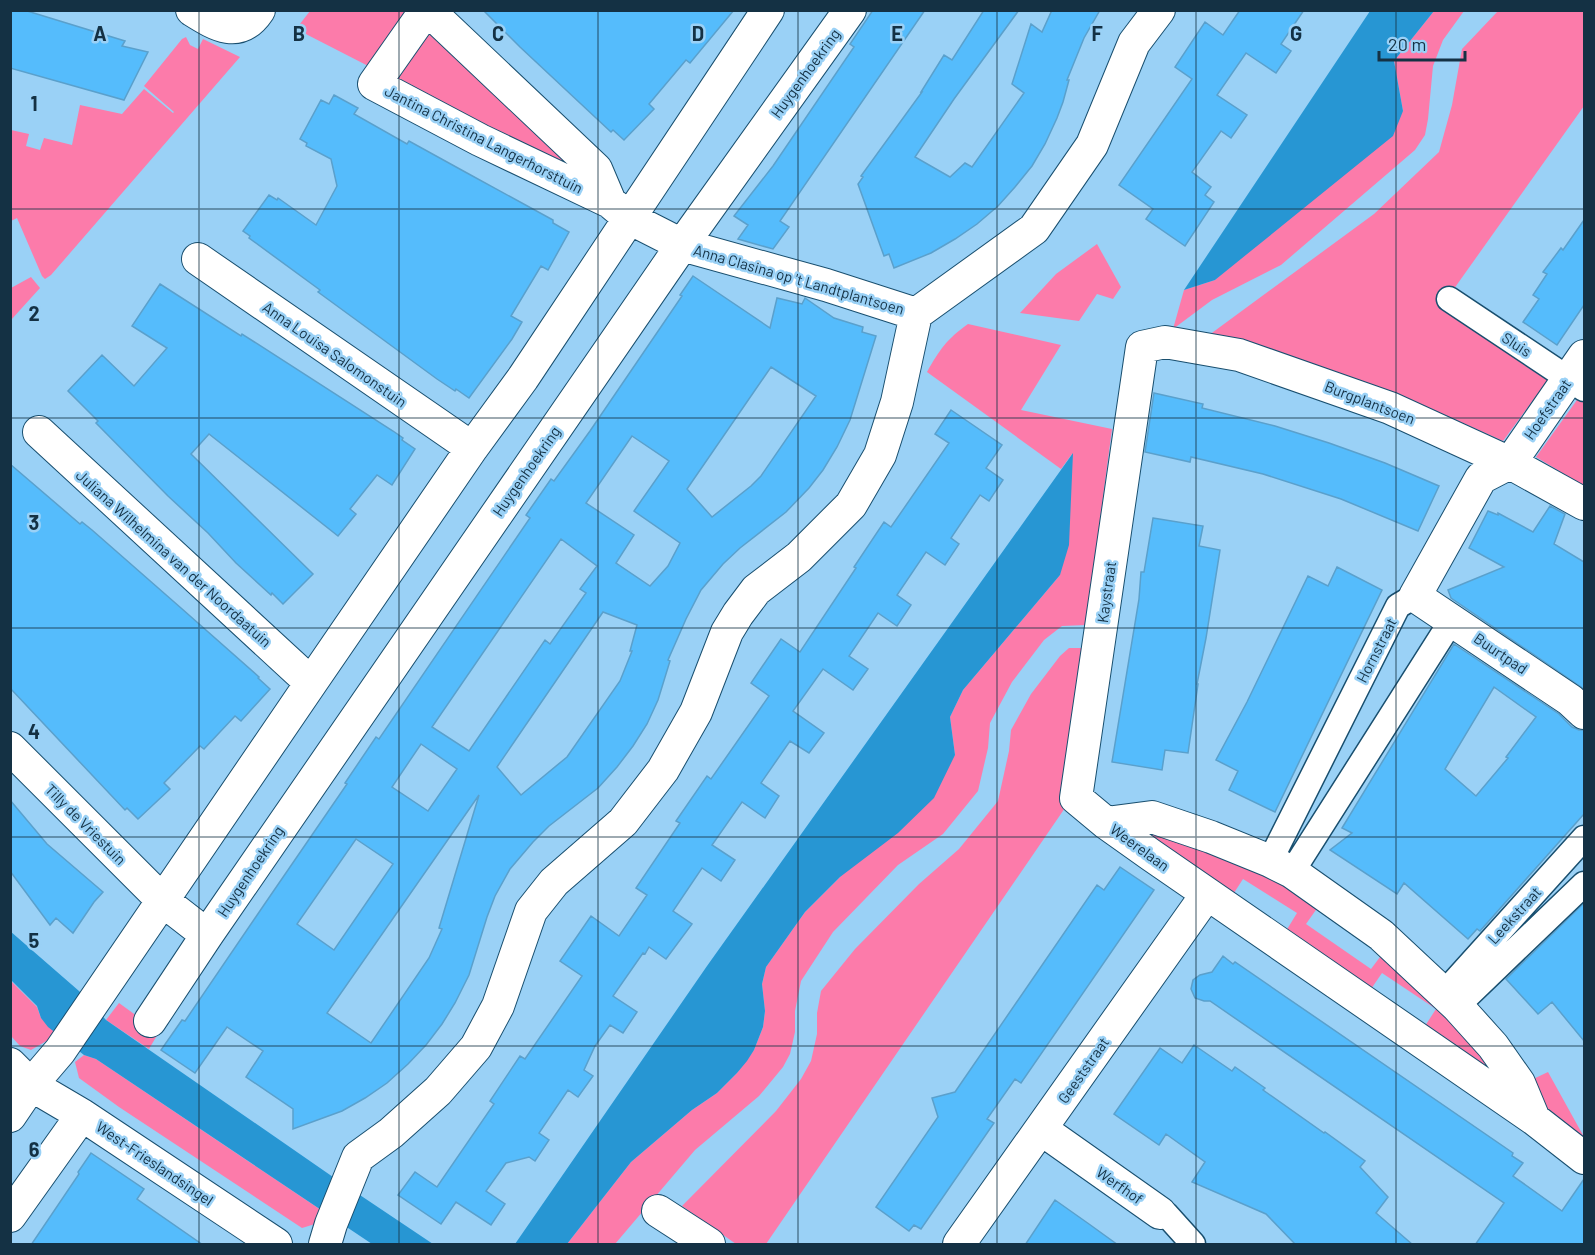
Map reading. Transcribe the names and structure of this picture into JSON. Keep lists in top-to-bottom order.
{
  "streets": {
    "street": [
      "Huygenhoekring",
      "Jantina Christina Langerhorsttuin",
      "Anna Clasina op 't Landtplantsoen",
      "Sluis",
      "Anna Louisa Salomonstuin",
      "Burgplantsoen",
      "Hoefstraat",
      "Juliana Wilhelmina van der Noordaatuin",
      "Kaystraat",
      "Hornstraat",
      "Buurtpad",
      "Tilly de Vriestuin",
      "Weerelaan",
      "Leekstraat",
      "Geeststraat",
      "West-Frieslandsingel",
      "Werfhof"
    ]
  },
  "crossings": [
    ["Huygenhoekring", "Anna Clasina op 't Landtplantsoen"],
    ["Jantina Christina Langerhorsttuin", "Anna Clasina op 't Landtplantsoen"],
    ["Sluis", "Hoefstraat"],
    ["Burgplantsoen", "Hoefstraat"],
    ["Burgplantsoen", "Kaystraat"],
    ["Burgplantsoen", "Hornstraat"],
    ["Hoefstraat", "Hornstraat"],
    ["Kaystraat", "Weerelaan"],
    ["Hornstraat", "Buurtpad"],
    ["Hornstraat", "Weerelaan"],
    ["Weerelaan", "Leekstraat"],
    ["Weerelaan", "Geeststraat"],
    ["Geeststraat", "Werfhof"]
  ],
  "scale_bar": "20 m",
  "grid": {
    "columns": [
      "A",
      "B",
      "C",
      "D",
      "E",
      "F",
      "G"
    ],
    "rows": [
      "1",
      "2",
      "3",
      "4",
      "5",
      "6"
    ]
  }
}
